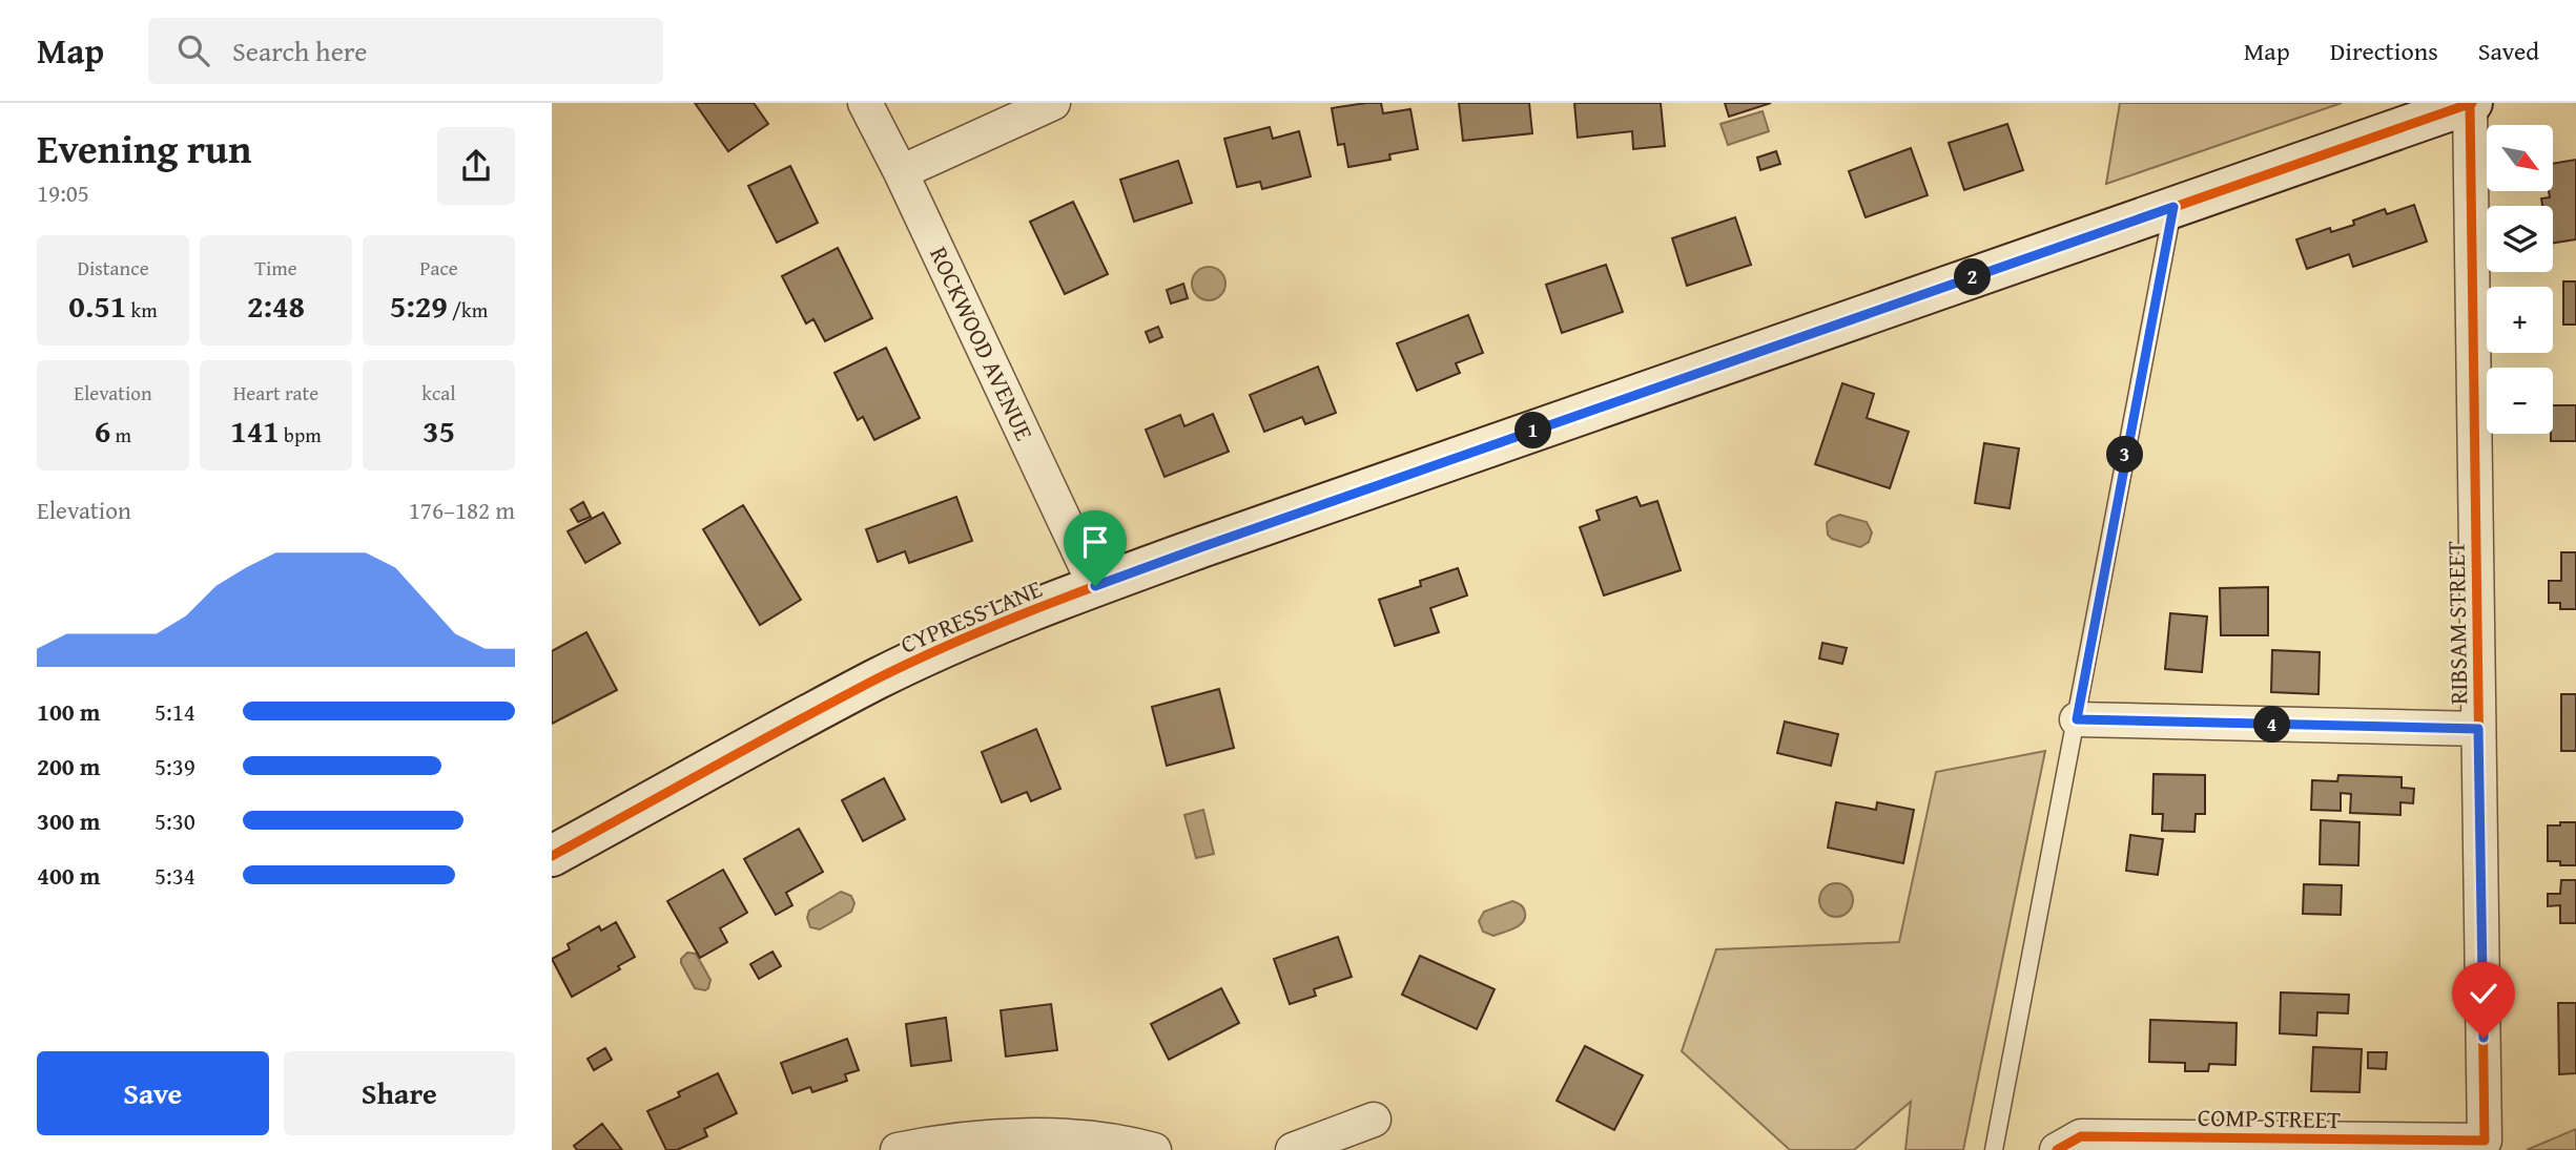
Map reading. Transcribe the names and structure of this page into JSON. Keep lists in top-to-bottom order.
{
  "streets": {
    "street": [
      "ROCKWOOD AVENUE",
      "CYPRESS LANE",
      "RIBSAM STREET",
      "COMP STREET"
    ]
  },
  "crossings": [
    ["ROCKWOOD AVENUE", "CYPRESS LANE"],
    ["CYPRESS LANE", "RIBSAM STREET"],
    ["RIBSAM STREET", "COMP STREET"]
  ],
  "north": "bottom right",
  "page": {
    "header": "Map",
    "search": "Search here",
    "nav": ["Map", "Directions", "Saved"],
    "heading": ["Evening run", "19:05"],
    "map_buttons": ["+", "−"],
    "stats": [
      ["Distance", "0.51 km"],
      ["Time", "2:48"],
      ["Pace", "5:29 /km"],
      ["Elevation", "6 m"],
      ["Heart rate", "141 bpm"],
      ["kcal", "35"]
    ],
    "pins": [
      "2",
      "1",
      "3",
      "4"
    ],
    "chart": ["Elevation", "176–182 m"],
    "list": [
      {
        "name": "100 m",
        "note": "5:14"
      },
      {
        "name": "200 m",
        "note": "5:39"
      },
      {
        "name": "300 m",
        "note": "5:30"
      },
      {
        "name": "400 m",
        "note": "5:34"
      }
    ],
    "buttons": ["Save", "Share"]
  }
}
